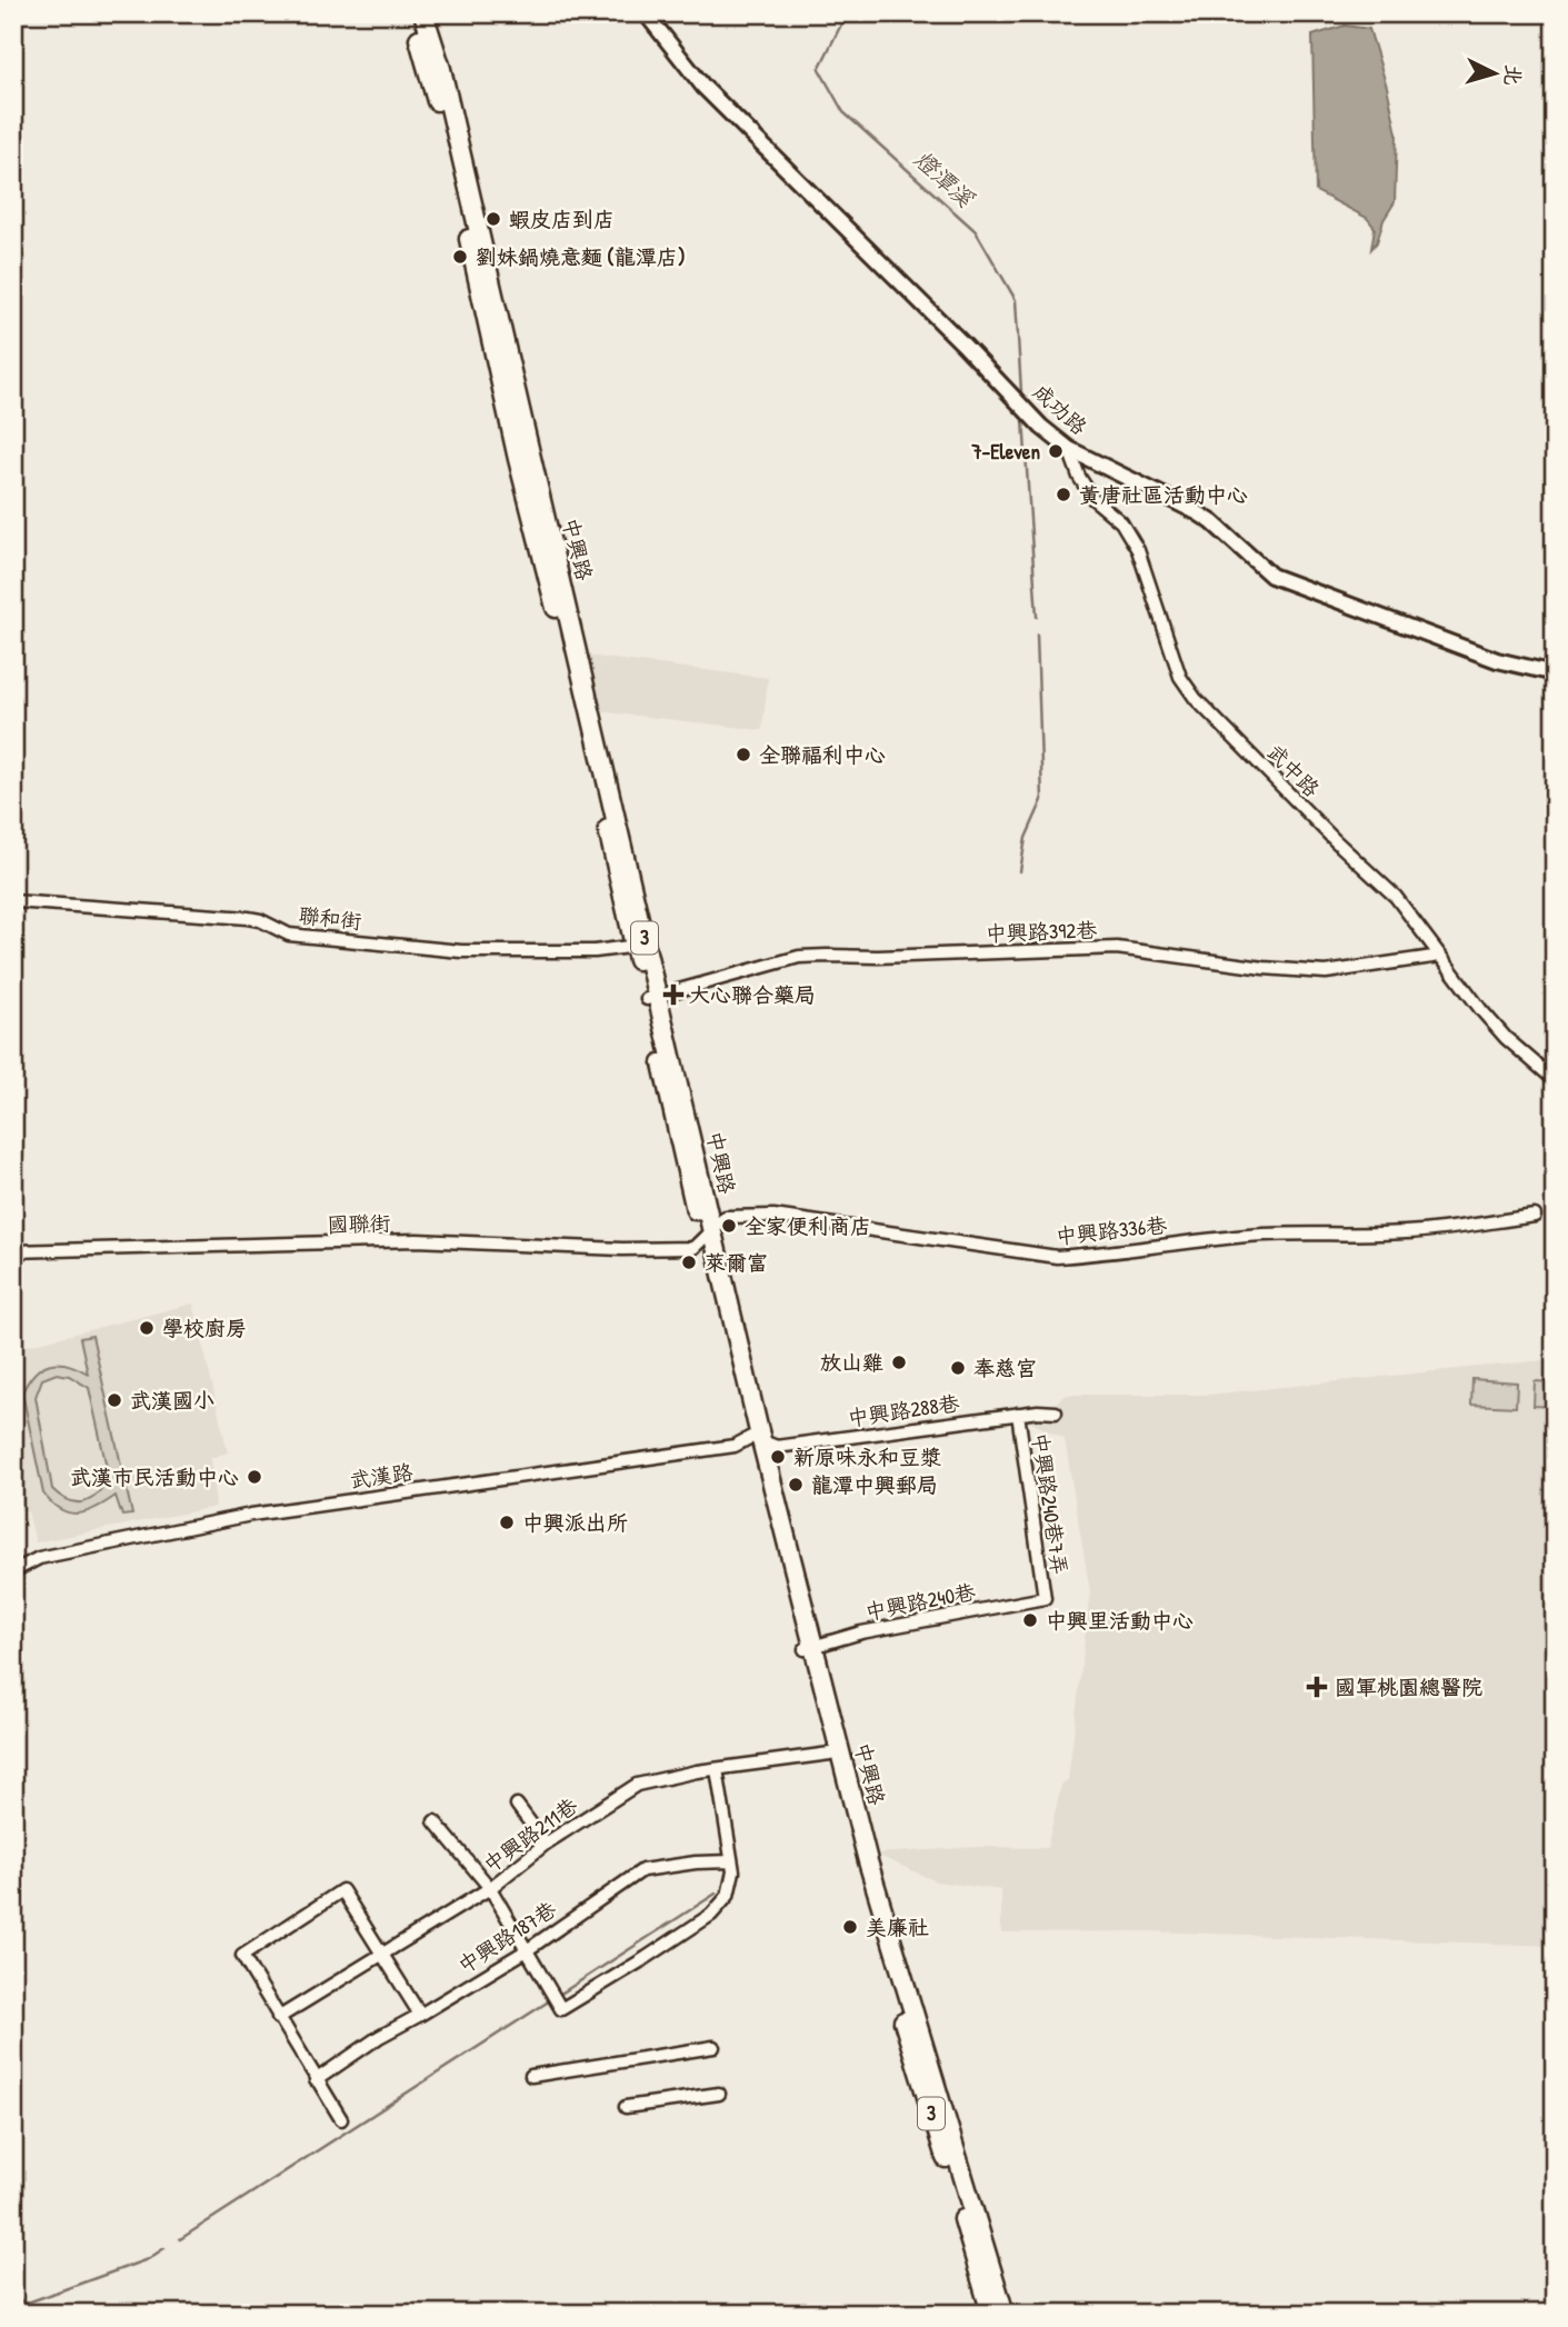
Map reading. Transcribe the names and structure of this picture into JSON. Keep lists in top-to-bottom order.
{
  "streets": {
    "main road": ["中興路", "3"],
    "street": [
      "成功路",
      "武中路",
      "聯和街",
      "中興路392巷",
      "國聯街",
      "中興路336巷",
      "中興路288巷",
      "武漢路",
      "中興路240巷7弄",
      "中興路240巷",
      "中興路211巷",
      "中興路187巷"
    ]
  },
  "crossings": [
    ["成功路", "武中路"],
    ["中興路", "聯和街"],
    ["中興路", "中興路392巷"],
    ["中興路", "國聯街"],
    ["中興路", "中興路336巷"],
    ["中興路", "中興路288巷"],
    ["中興路", "武漢路"],
    ["中興路", "中興路240巷"],
    ["中興路", "中興路211巷"],
    ["武中路", "中興路392巷"],
    ["國聯街", "中興路336巷"],
    ["中興路288巷", "武漢路"],
    ["中興路288巷", "中興路240巷7弄"],
    ["中興路240巷7弄", "中興路240巷"]
  ],
  "water": ["燈潭溪"],
  "places": {
    "other": [
      "蝦皮店到店",
      "劉妹鍋燒意麵 (龍潭店)",
      "7-Eleven",
      "黃唐社區活動中心",
      "全聯福利中心",
      "全家便利商店",
      "萊爾富",
      "學校廚房",
      "放山雞",
      "奉慈宮",
      "武漢國小",
      "新原味永和豆漿",
      "武漢市民活動中心",
      "龍潭中興郵局",
      "中興派出所",
      "中興里活動中心",
      "美廉社"
    ],
    "health": ["大心聯合藥局", "國軍桃園總醫院"]
  },
  "north": "right"
}
